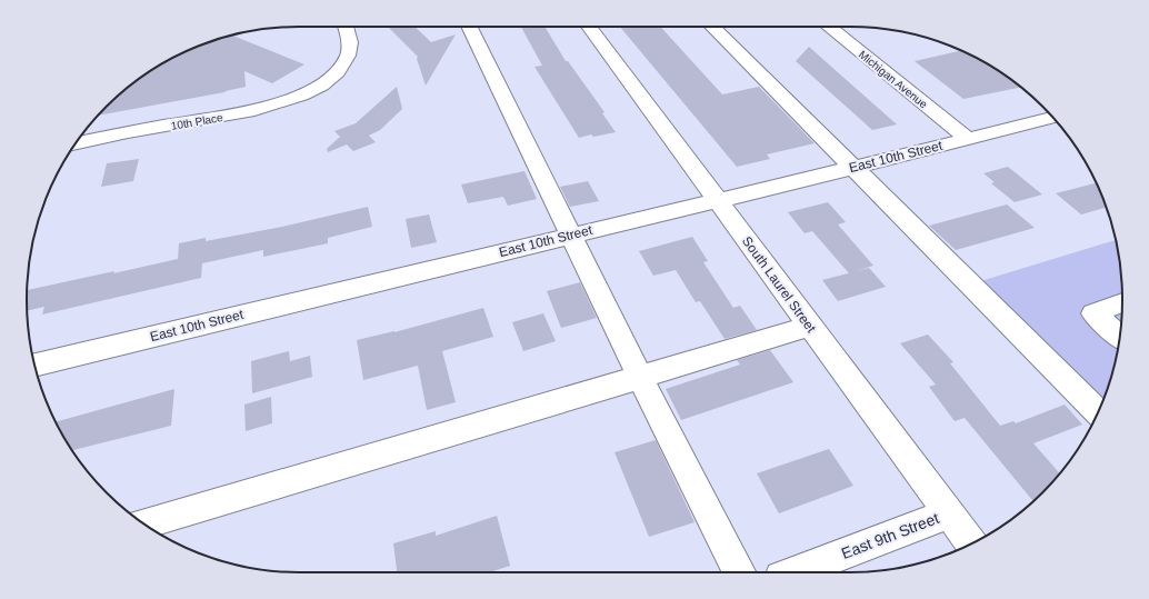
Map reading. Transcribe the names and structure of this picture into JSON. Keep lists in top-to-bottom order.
{
  "streets": {
    "street": [
      "Michigan Avenue",
      "10th Place",
      "East 10th Street",
      "South Laurel Street",
      "East 9th Street"
    ]
  },
  "crossings": [
    ["Michigan Avenue", "East 10th Street"],
    ["East 10th Street", "South Laurel Street"],
    ["South Laurel Street", "East 9th Street"]
  ]
}
